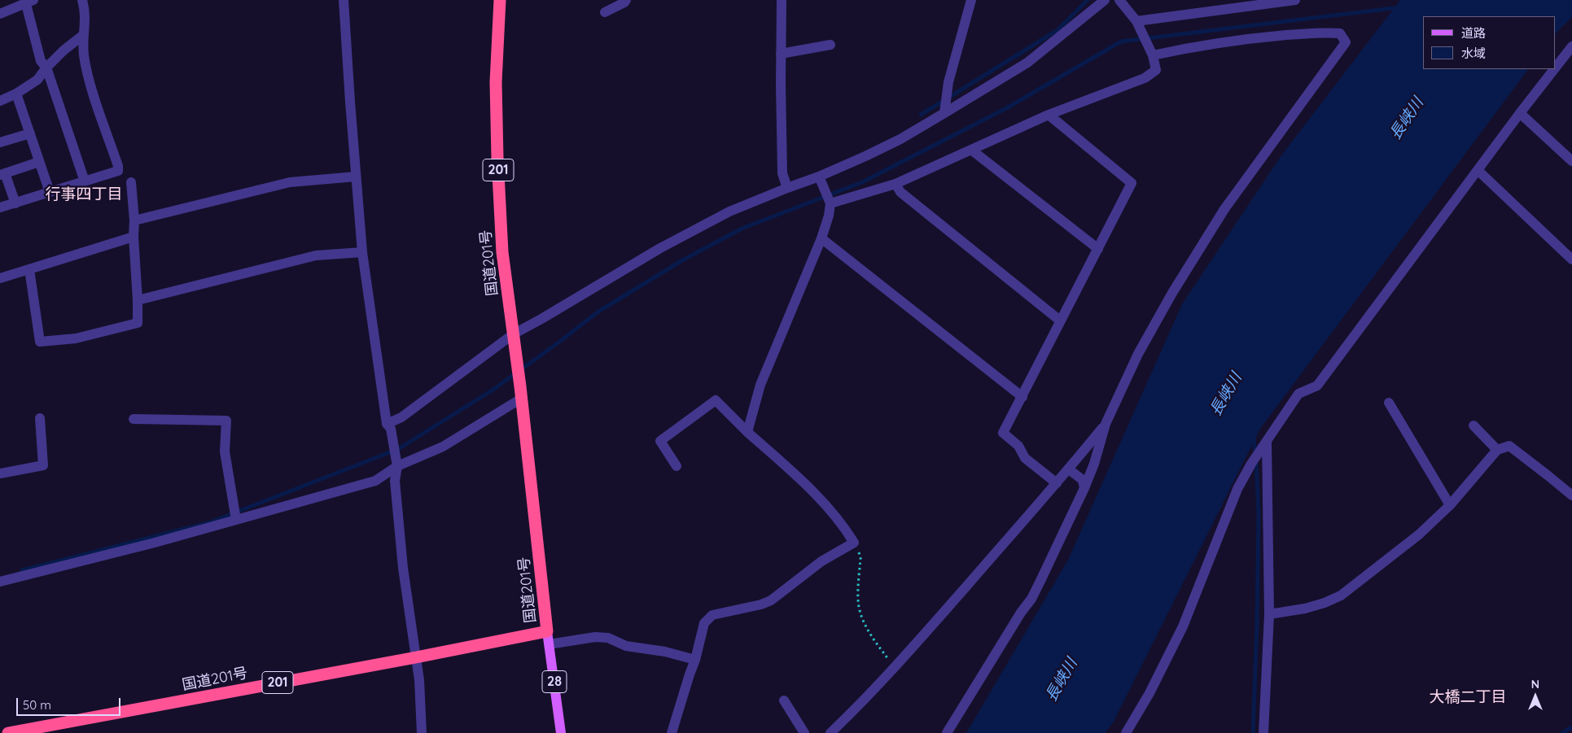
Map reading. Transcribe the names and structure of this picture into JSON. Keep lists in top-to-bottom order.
{
  "streets": {
    "highway": ["201", "国道201号"],
    "main road": ["28"]
  },
  "crossings": [
    ["国道201号", "28"]
  ],
  "districts": ["行事四丁目", "大橋二丁目"],
  "water": ["長峡川"],
  "legend": ["道路", "水域"],
  "scale_bar": "50 m",
  "north": "top"
}
